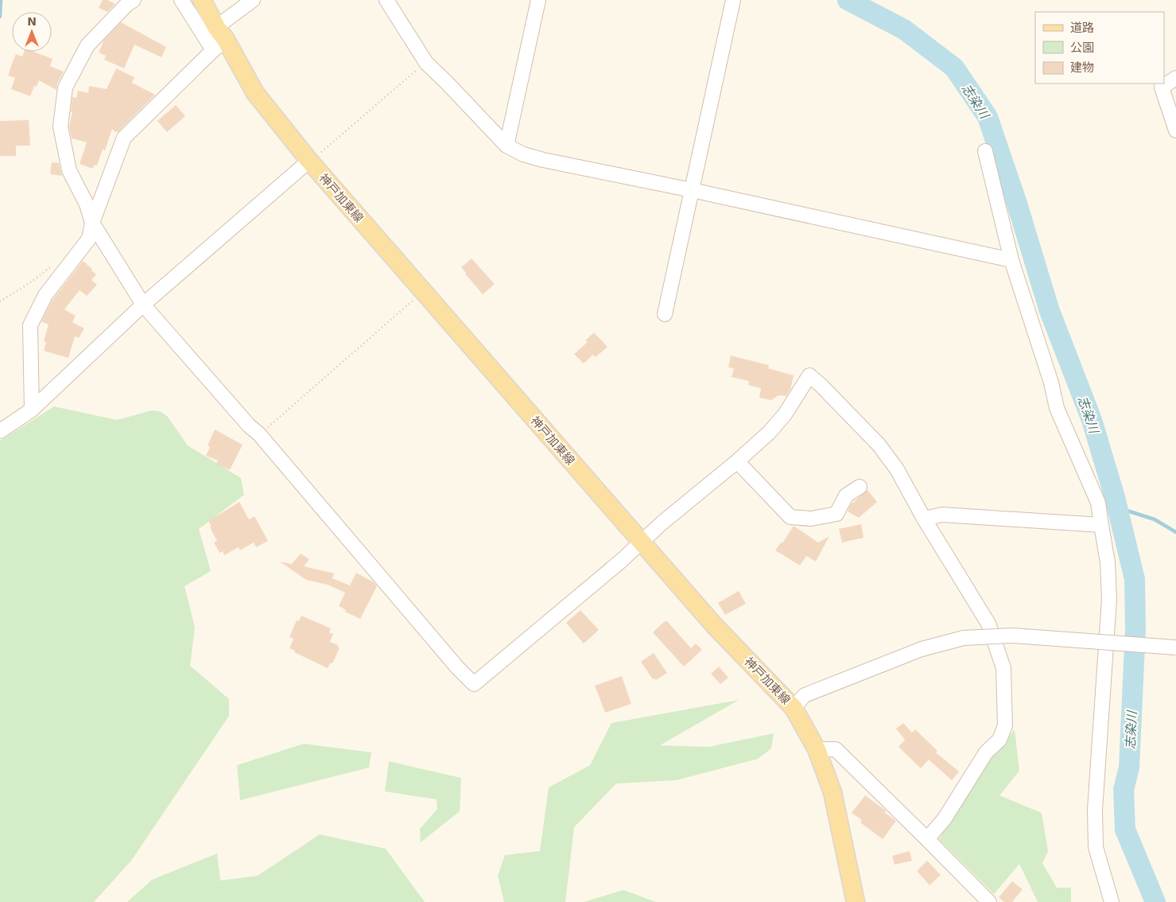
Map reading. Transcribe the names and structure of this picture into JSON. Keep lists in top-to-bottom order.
{
  "streets": {
    "main road": ["神戸加東線"]
  },
  "water": ["志染川"],
  "legend": ["道路", "公園", "建物"],
  "north": "top"
}
